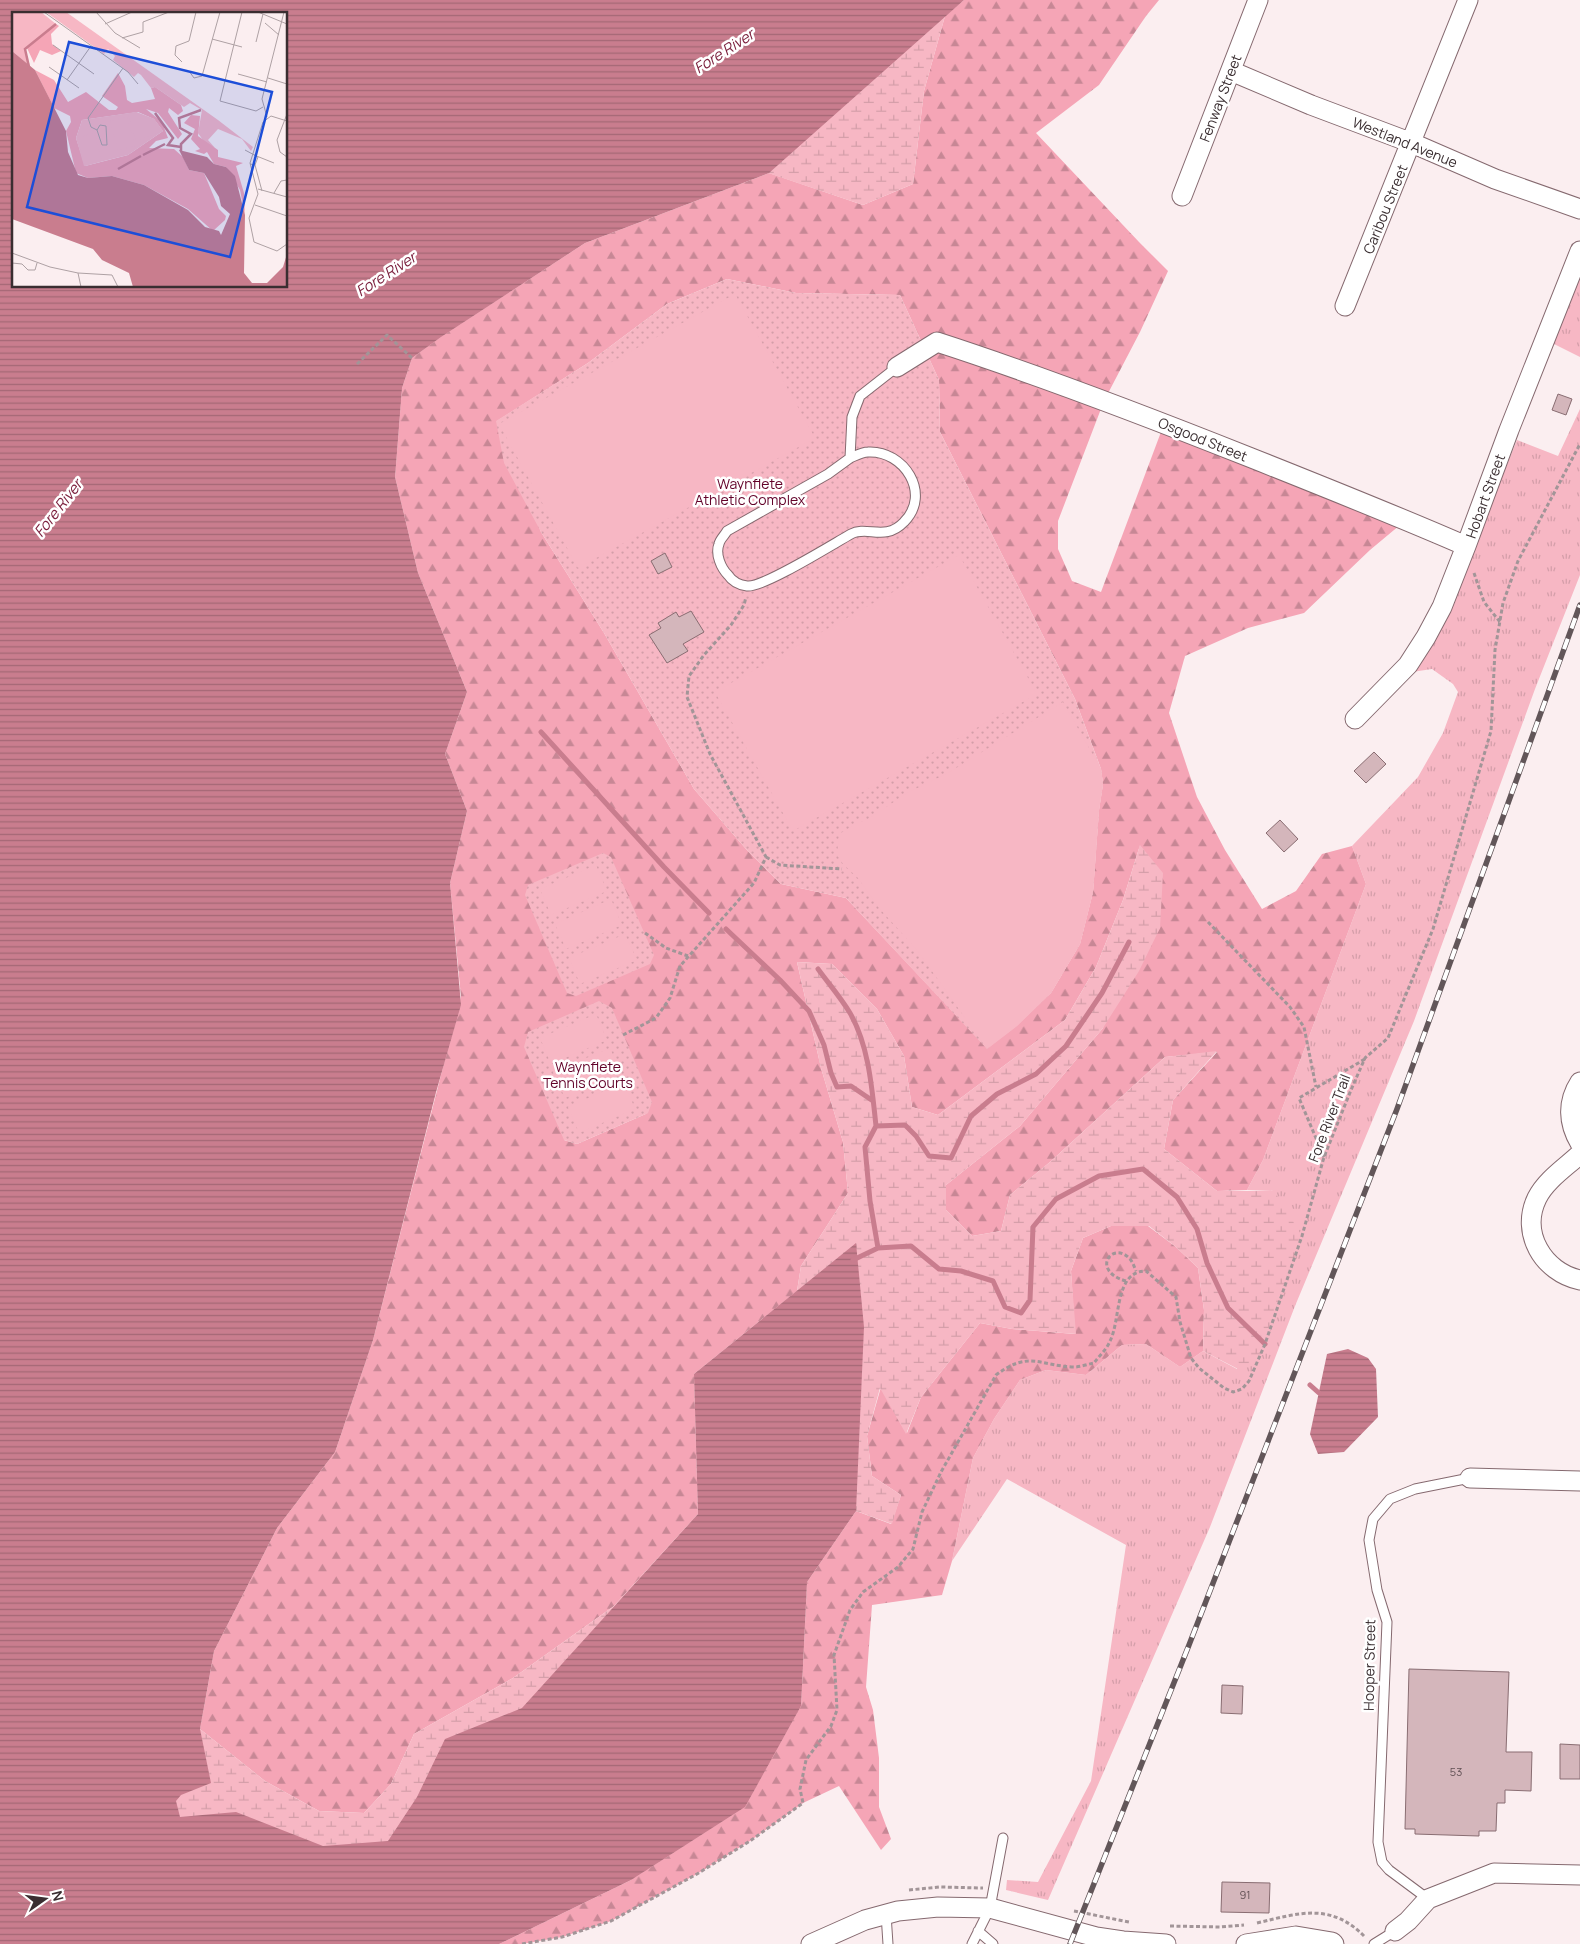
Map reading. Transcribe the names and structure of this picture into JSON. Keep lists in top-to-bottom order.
{
  "streets": {
    "street": [
      "Fenway Street",
      "Westland Avenue",
      "Caribou Street",
      "Osgood Street",
      "Hobart Street"
    ],
    "lane": ["Hooper Street"],
    "path": ["Fore River Trail"]
  },
  "crossings": [
    ["Fenway Street", "Westland Avenue"],
    ["Westland Avenue", "Caribou Street"],
    ["Osgood Street", "Hobart Street"]
  ],
  "water": ["Fore River"],
  "parks": ["Waynflete Athletic Complex", "Waynflete Tennis Courts"],
  "house_numbers": ["53", "91"],
  "north": "right"
}
